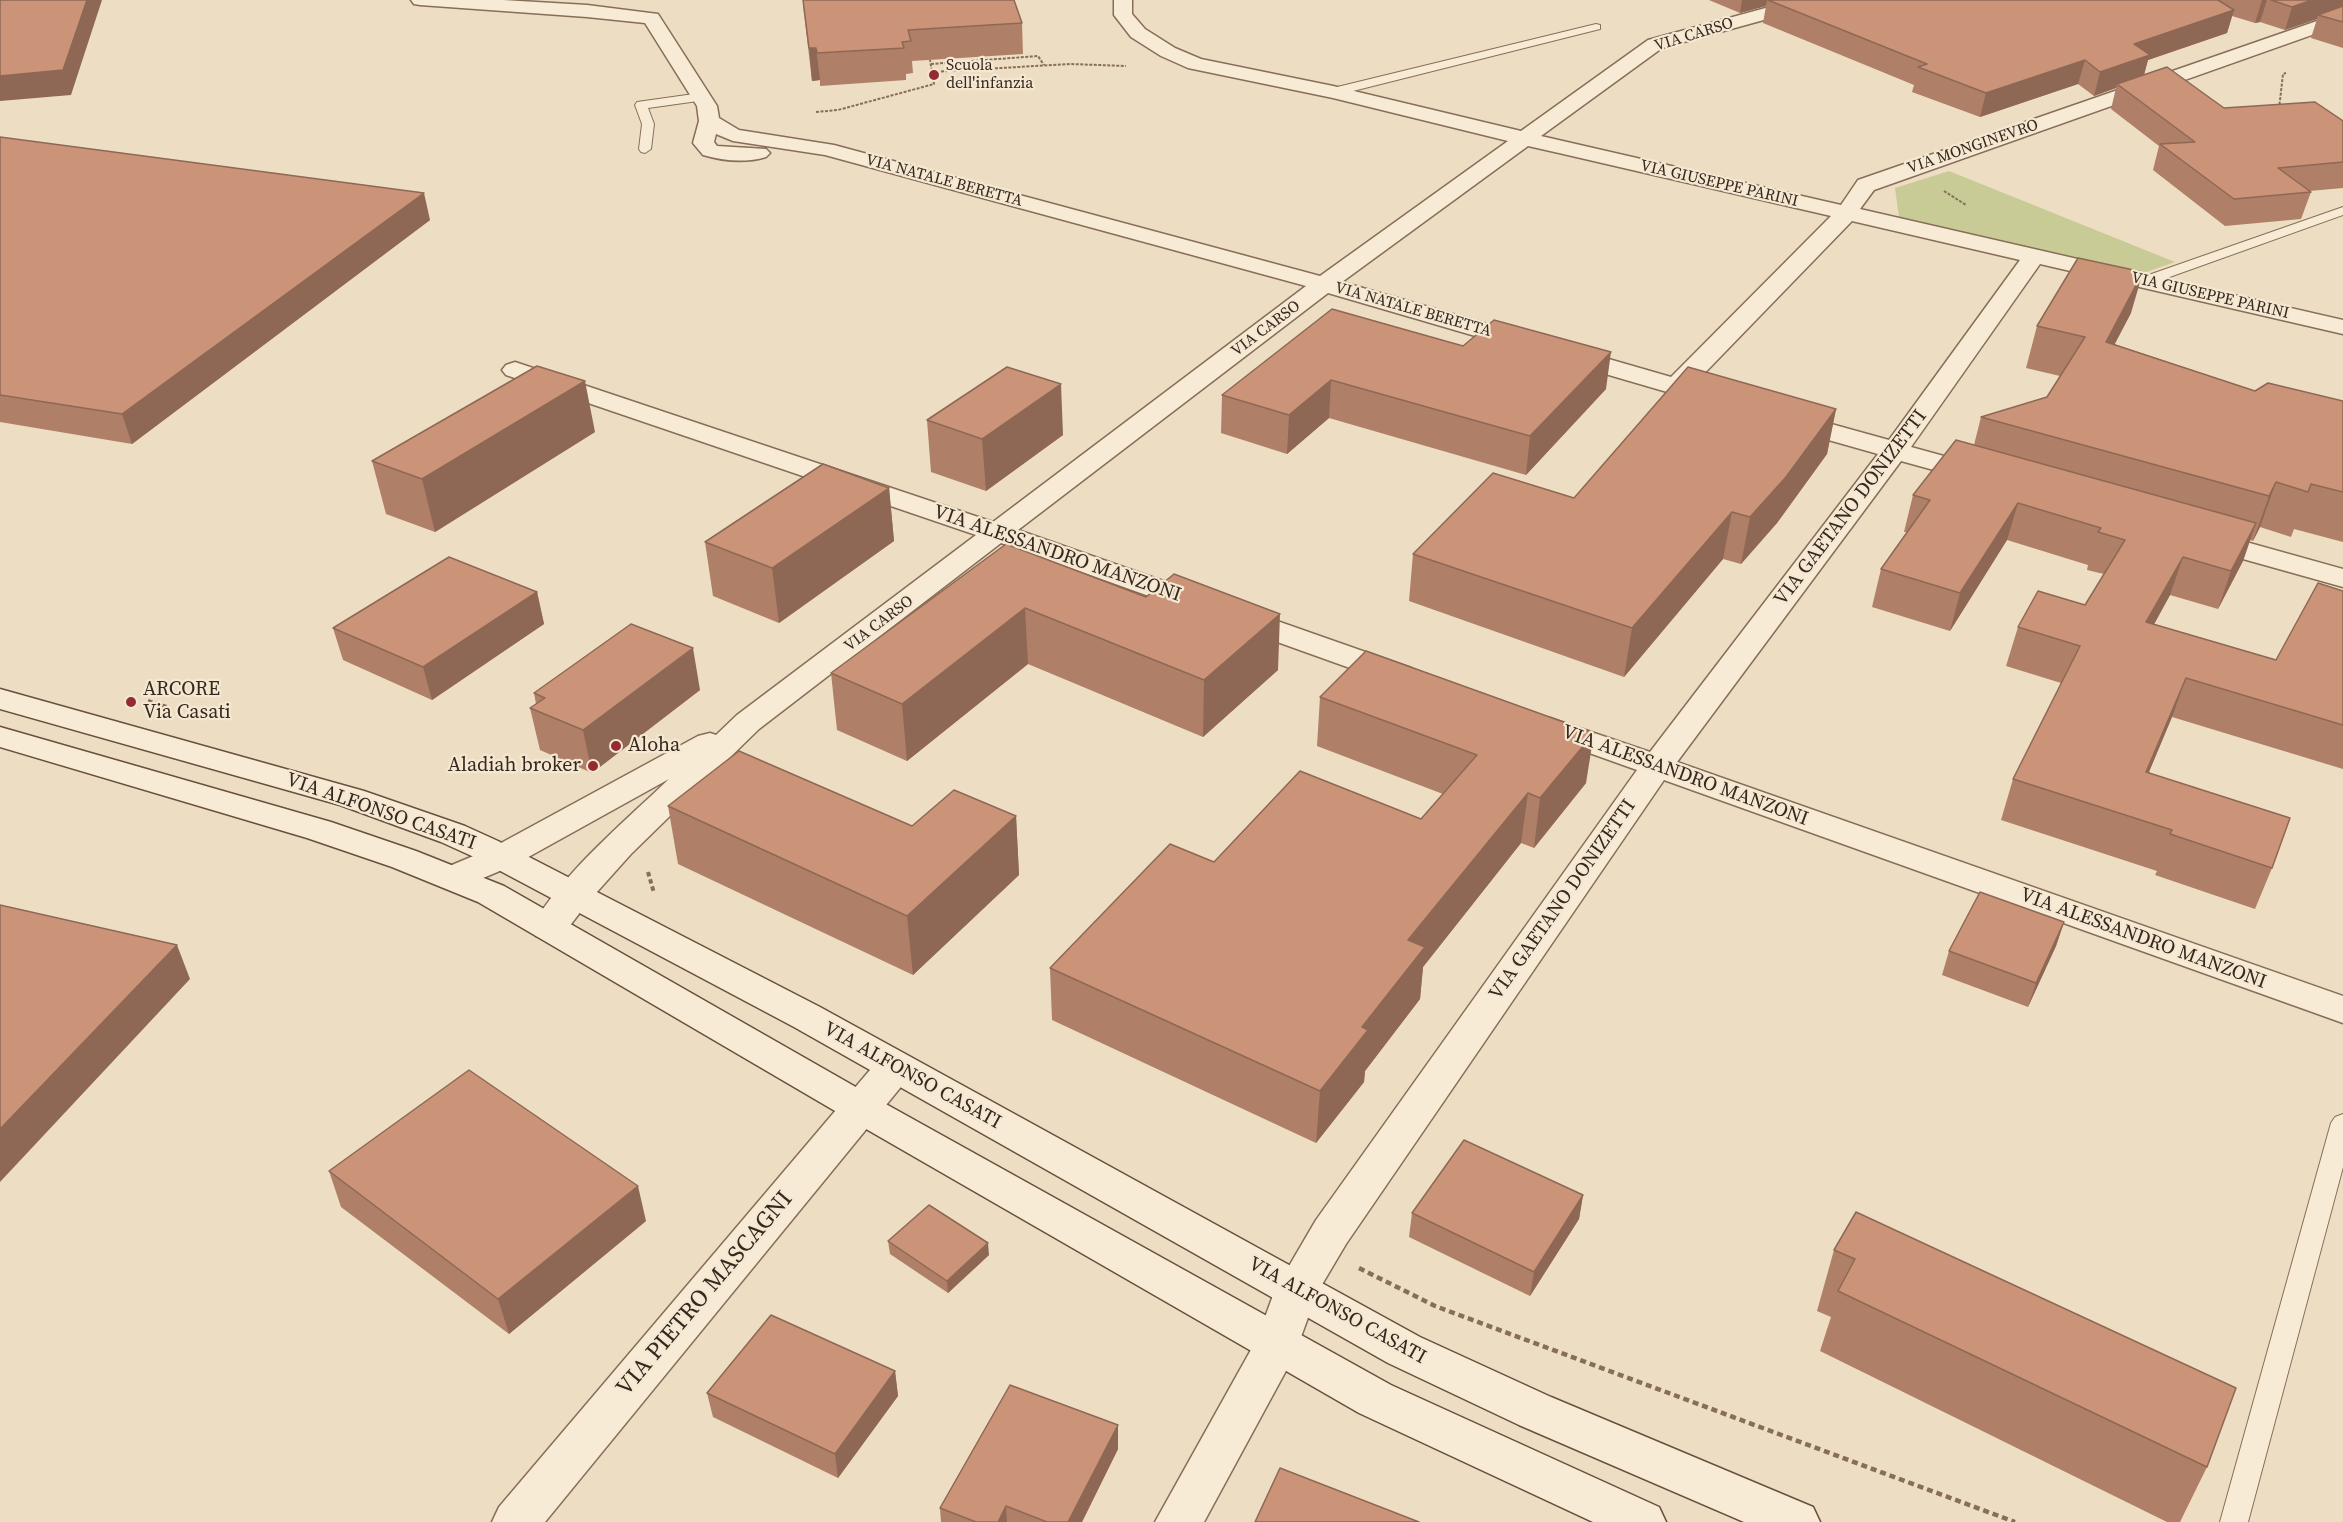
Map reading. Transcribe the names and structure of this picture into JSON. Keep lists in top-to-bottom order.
{
  "streets": {
    "street": [
      "VIA CARSO",
      "VIA MONGINEVRO",
      "VIA NATALE BERETTA",
      "VIA GIUSEPPE PARINI",
      "VIA GAETANO DONIZETTI",
      "VIA ALESSANDRO MANZONI",
      "VIA ALFONSO CASATI",
      "VIA PIETRO MASCAGNI"
    ]
  },
  "crossings": [
    ["VIA CARSO", "VIA NATALE BERETTA"],
    ["VIA CARSO", "VIA GIUSEPPE PARINI"],
    ["VIA CARSO", "VIA ALESSANDRO MANZONI"],
    ["VIA CARSO", "VIA ALFONSO CASATI"],
    ["VIA MONGINEVRO", "VIA NATALE BERETTA"],
    ["VIA MONGINEVRO", "VIA GIUSEPPE PARINI"],
    ["VIA GIUSEPPE PARINI", "VIA GAETANO DONIZETTI"],
    ["VIA GAETANO DONIZETTI", "VIA ALESSANDRO MANZONI"],
    ["VIA GAETANO DONIZETTI", "VIA ALFONSO CASATI"],
    ["VIA ALFONSO CASATI", "VIA PIETRO MASCAGNI"]
  ],
  "places": [
    "Scuola dell'infanzia",
    "ARCORE Via Casati",
    "Aloha",
    "Aladiah broker"
  ]
}
